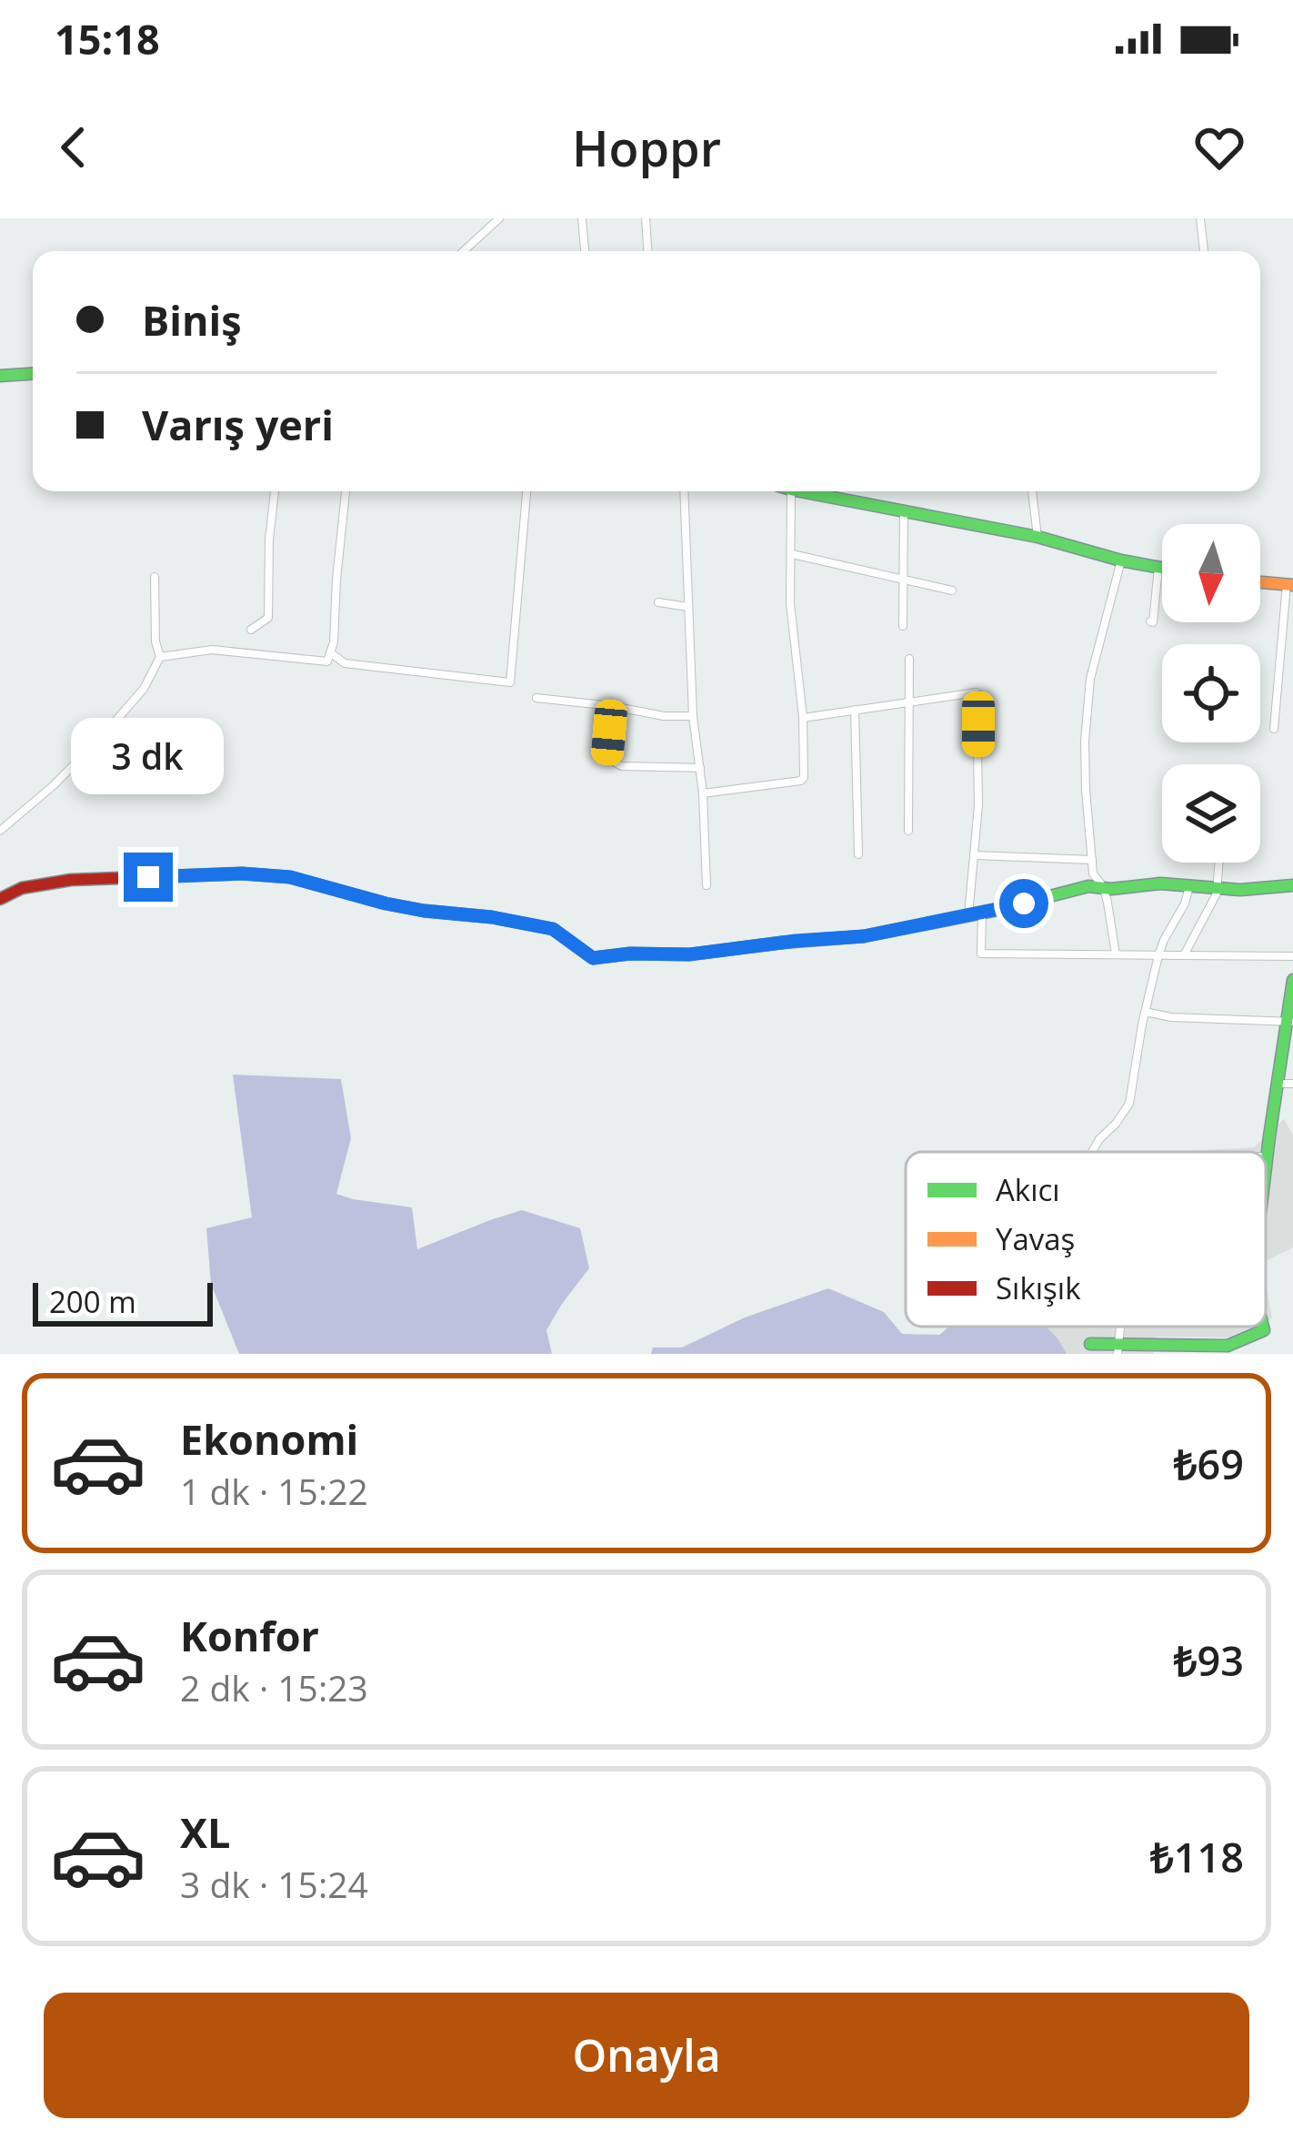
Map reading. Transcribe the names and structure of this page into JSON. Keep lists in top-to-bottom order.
{
  "legend": ["Akıcı", "Yavaş", "Sıkışık"],
  "scale_bar": "200 m",
  "north": "bottom",
  "page": {
    "status": "15:18",
    "header": "Hoppr",
    "banner": ["Biniş", "Varış yeri"],
    "bubble": "3 dk",
    "scale": "200 m",
    "list": [
      {
        "name": "Ekonomi",
        "note": "1 dk · 15:22",
        "value": "₺69"
      },
      {
        "name": "Konfor",
        "note": "2 dk · 15:23",
        "value": "₺93"
      },
      {
        "name": "XL",
        "note": "3 dk · 15:24",
        "value": "₺118"
      }
    ],
    "buttons": "Onayla"
  }
}
